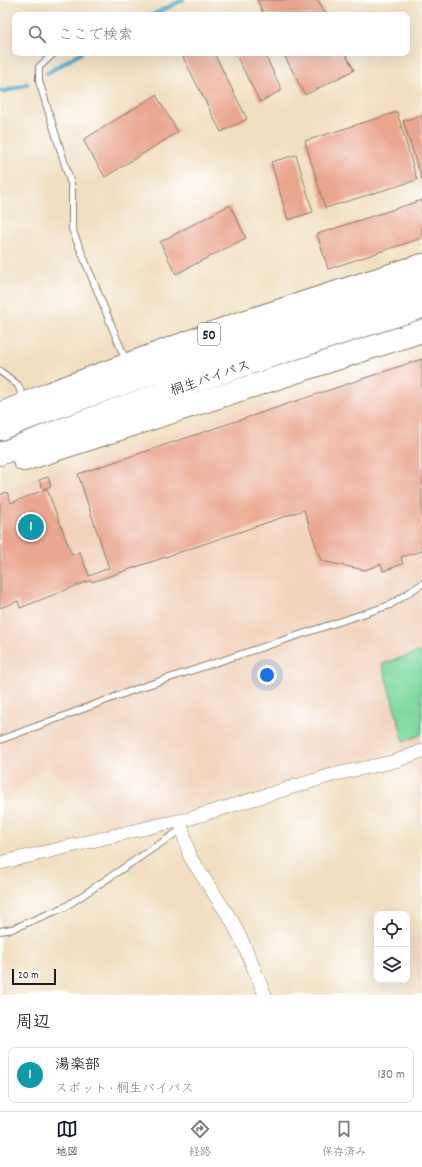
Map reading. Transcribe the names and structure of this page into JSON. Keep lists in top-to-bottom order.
{
  "streets": {
    "highway": ["50", "桐生バイパス"]
  },
  "scale_bar": "20 m",
  "page": {
    "search": "ここで検索",
    "pins": "1",
    "scale": "20 m",
    "heading": "周辺",
    "list": [
      {
        "mark": "1",
        "name": "湯楽部",
        "note": "スポット · 桐生バイパス",
        "value": "130 m"
      }
    ],
    "nav": ["地図", "経路", "保存済み"]
  }
}
